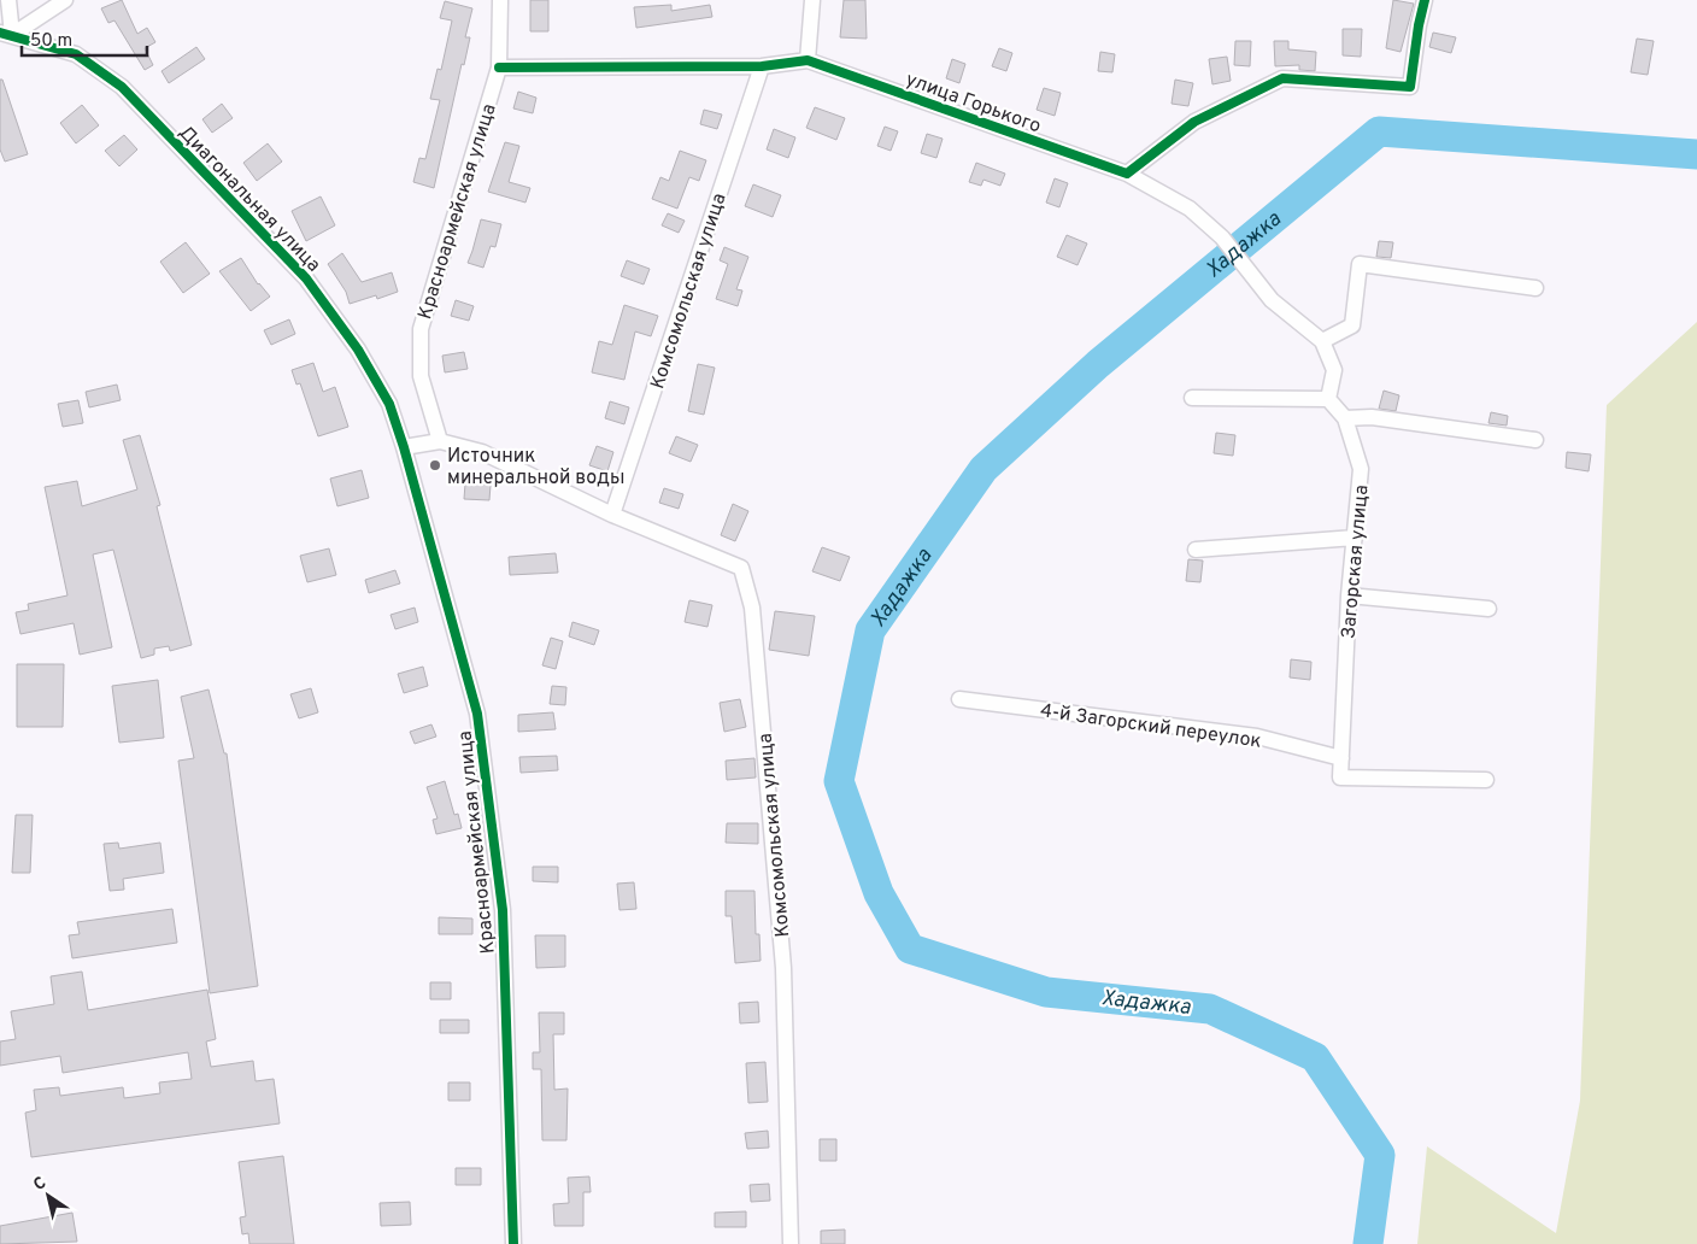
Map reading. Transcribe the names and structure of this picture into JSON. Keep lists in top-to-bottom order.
{
  "streets": {
    "street": [
      "улица Горького",
      "Диагональная улица",
      "Красноармейская улица",
      "Комсомольская улица",
      "Загорская улица",
      "4-й Загорский переулок"
    ]
  },
  "crossings": [
    ["улица Горького", "Красноармейская улица"],
    ["улица Горького", "Комсомольская улица"],
    ["Диагональная улица", "Красноармейская улица"],
    ["Красноармейская улица", "Комсомольская улица"],
    ["Загорская улица", "4-й Загорский переулок"]
  ],
  "water": ["Хадажка"],
  "places": ["Источник минеральной воды"],
  "scale_bar": "50 m",
  "north": "top left"
}
